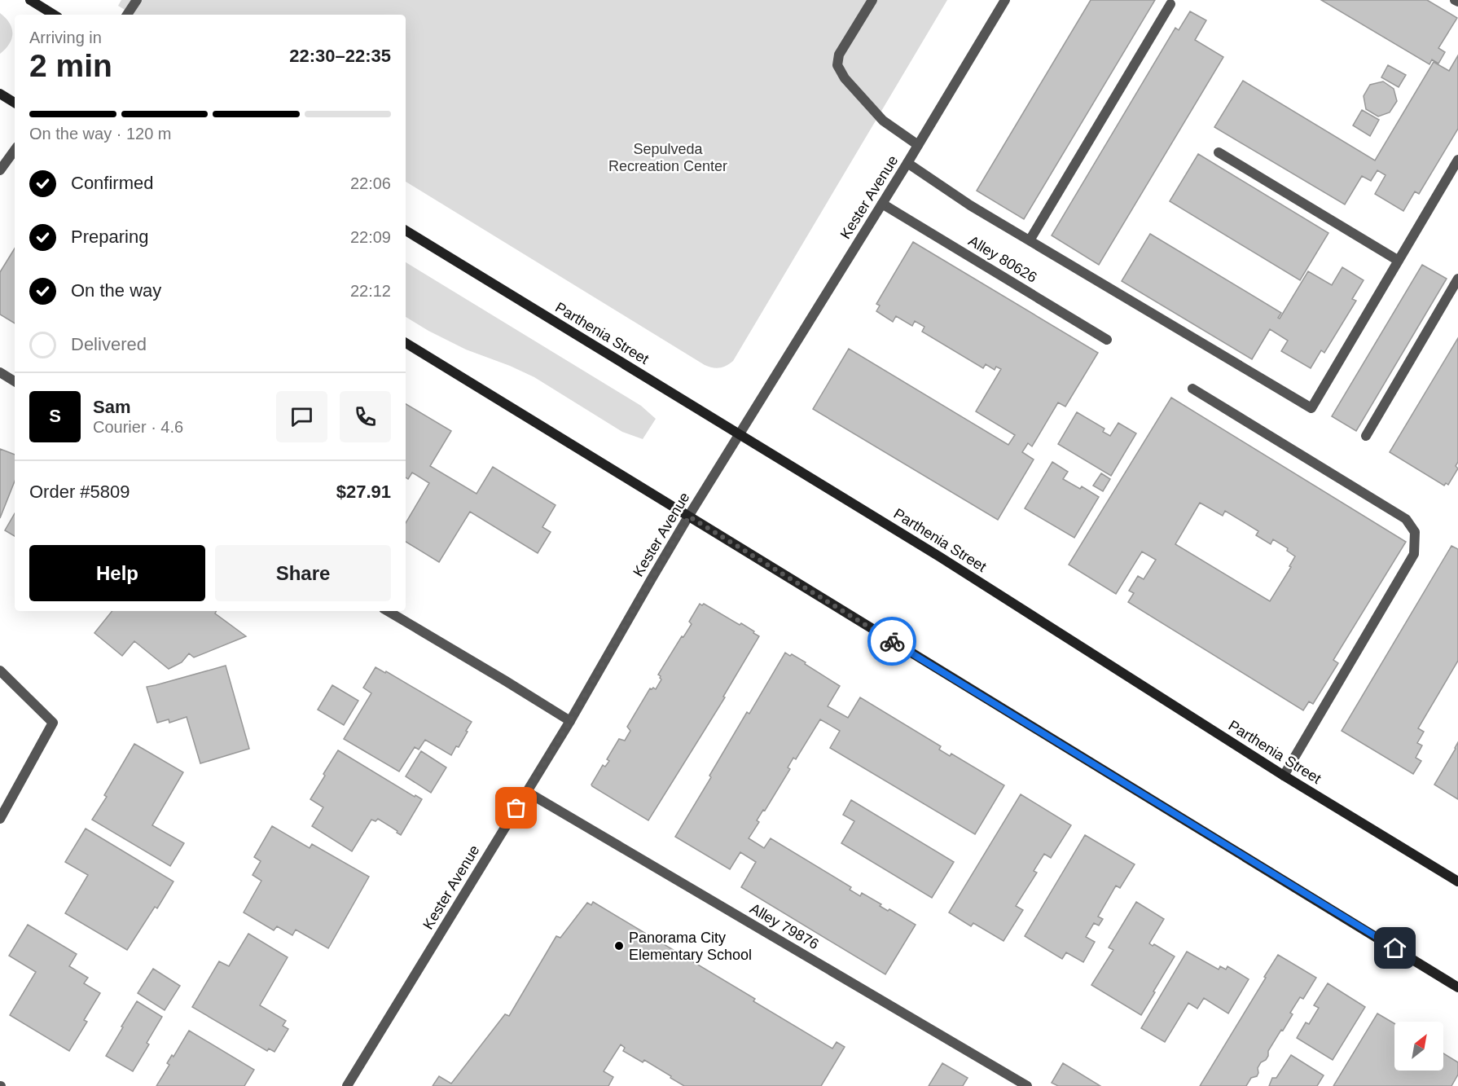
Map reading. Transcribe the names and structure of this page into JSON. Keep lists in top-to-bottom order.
{
  "streets": {
    "main road": ["Parthenia Street"],
    "street": ["Kester Avenue", "Alley 80626", "Alley 79876"]
  },
  "crossings": [
    ["Kester Avenue", "Alley 80626"],
    ["Kester Avenue", "Parthenia Street"],
    ["Kester Avenue", "Alley 79876"]
  ],
  "parks": ["Sepulveda Recreation Center"],
  "places": ["Panorama City Elementary School"],
  "north": "top right",
  "page": {
    "heading": ["2 min", "Arriving in", "22:30–22:35"],
    "panel": [
      "Sam",
      "Courier · 4.6",
      "Order #5809",
      "$27.91"
    ],
    "bar": "On the way · 120 m",
    "list": [
      ["Confirmed", "22:06"],
      ["Preparing", "22:09"],
      ["On the way", "22:12"],
      "Delivered"
    ],
    "round": "S",
    "buttons": ["Help", "Share"]
  }
}
